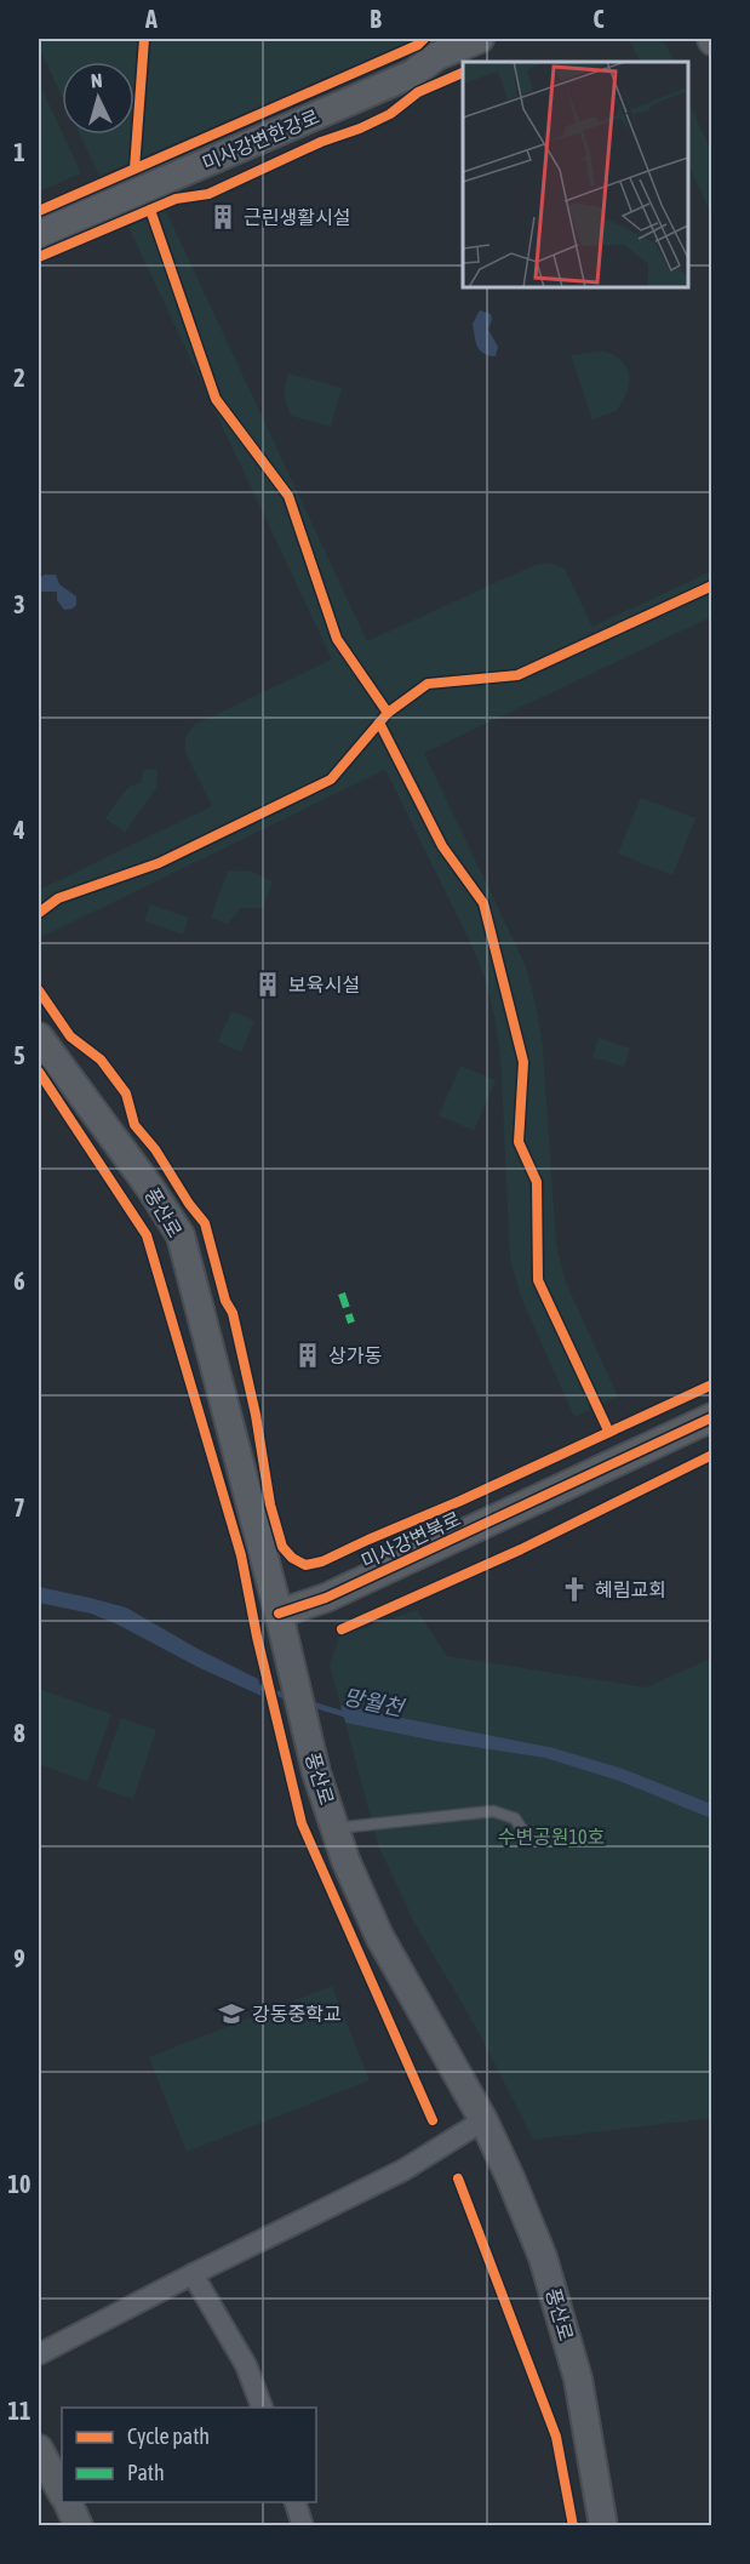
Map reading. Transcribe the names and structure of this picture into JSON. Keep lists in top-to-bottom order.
{
  "streets": {
    "street": ["미사강변한강로", "풍산로", "미사강변북로"]
  },
  "crossings": [
    ["풍산로", "미사강변북로"]
  ],
  "water": ["망월천"],
  "parks": ["수변공원10호"],
  "places": {
    "building": ["근린생활시설", "보육시설", "상가동"],
    "church": ["혜림교회"],
    "school or university": ["강동중학교"]
  },
  "legend": ["Cycle path", "Path"],
  "north": "top",
  "grid": {
    "columns": ["A", "B", "C"],
    "rows": [
      "1",
      "2",
      "3",
      "4",
      "5",
      "6",
      "7",
      "8",
      "9",
      "10",
      "11"
    ]
  }
}
